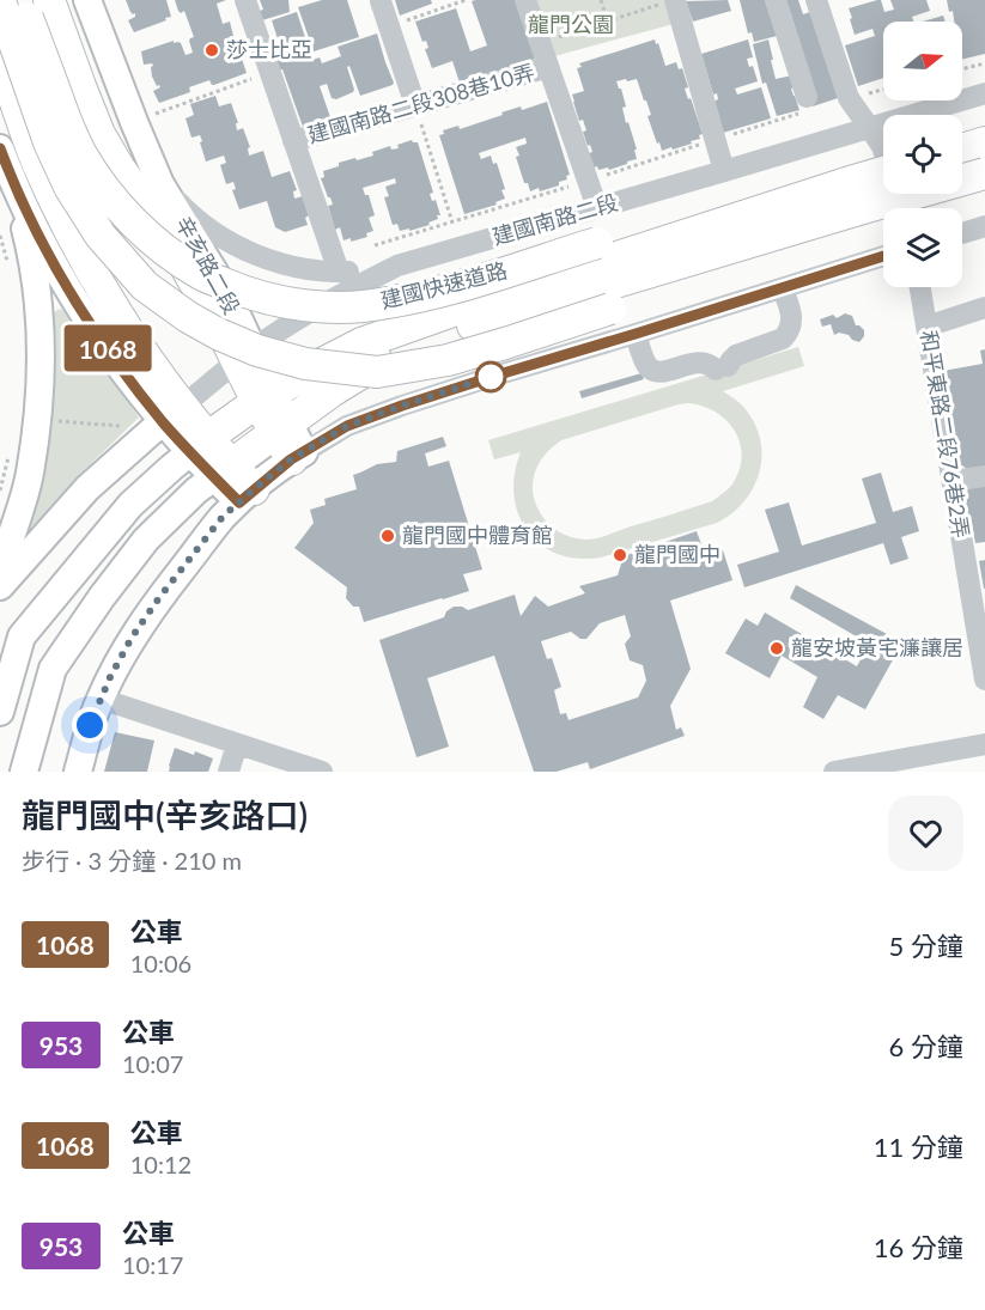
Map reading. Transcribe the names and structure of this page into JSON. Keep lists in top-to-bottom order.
{
  "streets": {
    "highway": ["建國快速道路"],
    "main road": ["辛亥路二段"],
    "street": ["建國南路二段308巷10弄", "建國南路二段", "和平東路二段76巷2弄"]
  },
  "crossings": [
    ["建國南路二段", "辛亥路二段"]
  ],
  "parks": ["龍門公園"],
  "places": [
    "莎士比亞",
    "龍門國中體育館",
    "龍門國中",
    "龍安坡黃宅濂讓居"
  ],
  "lines": ["bus line 1068"],
  "north": "right",
  "page": {
    "on_map": "1068",
    "heading": ["龍門國中(辛亥路口)", "步行 · 3 分鐘 · 210 m"],
    "list": [
      {
        "mark": "1068",
        "name": "公車",
        "note": "10:06",
        "value": "5 分鐘"
      },
      {
        "mark": "953",
        "name": "公車",
        "note": "10:07",
        "value": "6 分鐘"
      },
      {
        "mark": "1068",
        "name": "公車",
        "note": "10:12",
        "value": "11 分鐘"
      },
      {
        "mark": "953",
        "name": "公車",
        "note": "10:17",
        "value": "16 分鐘"
      }
    ]
  }
}
